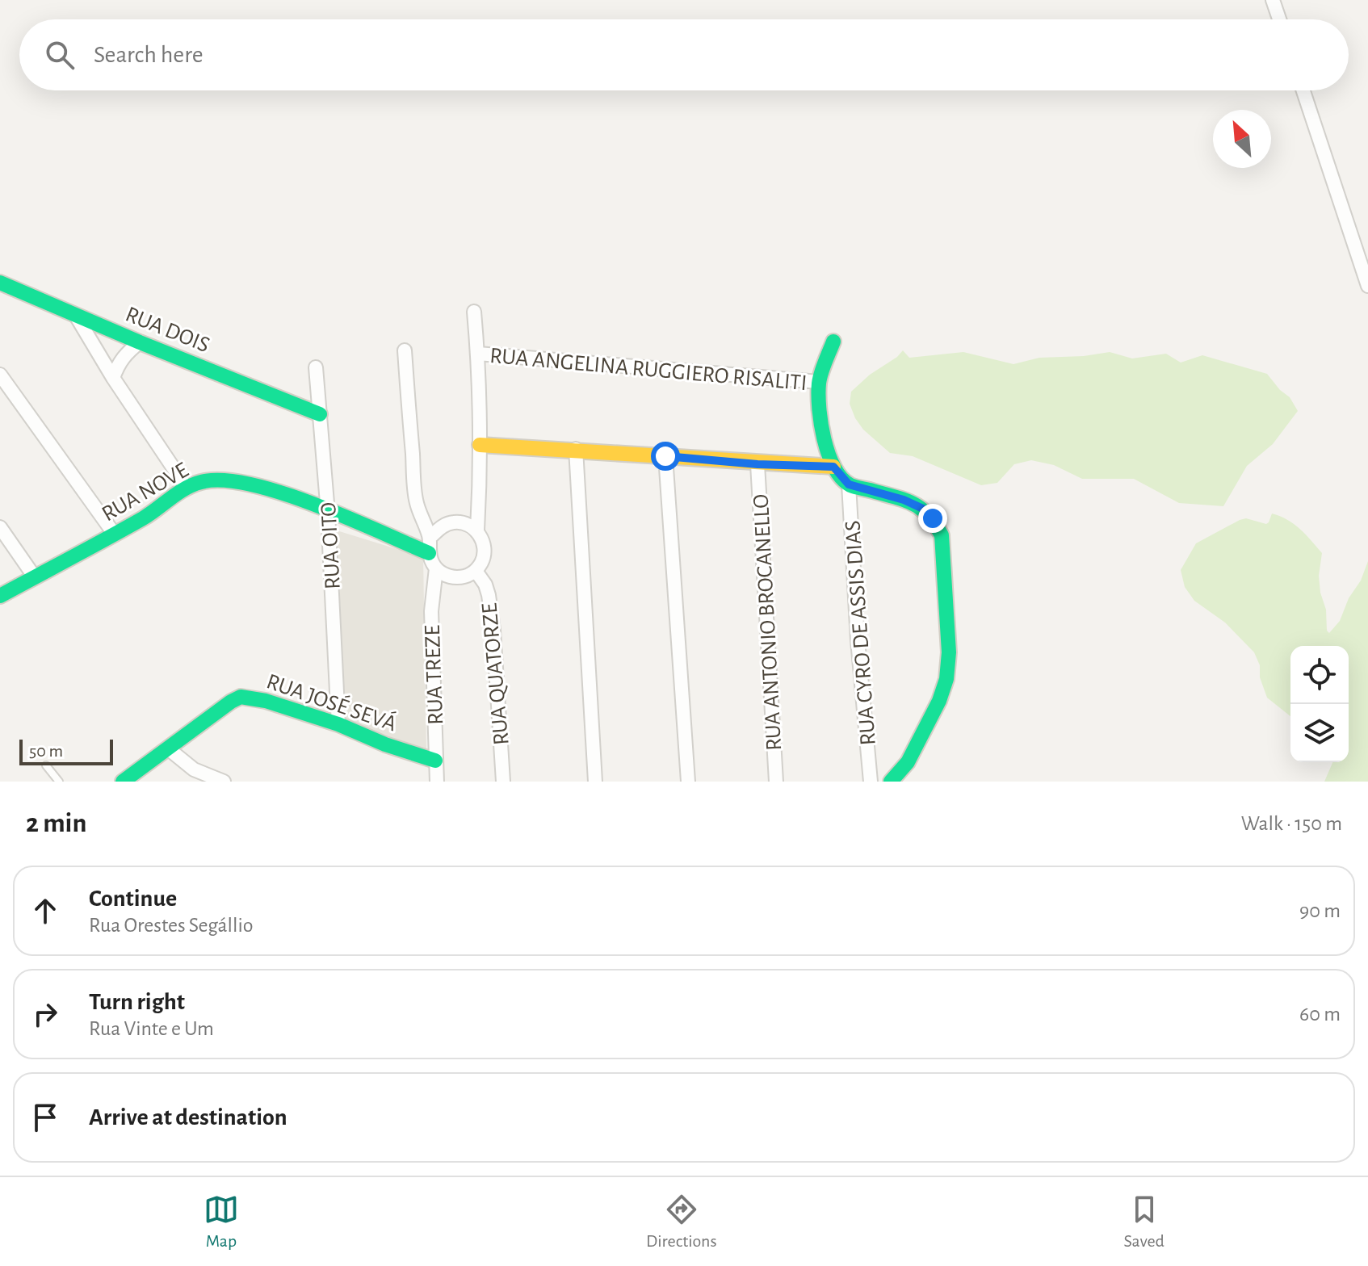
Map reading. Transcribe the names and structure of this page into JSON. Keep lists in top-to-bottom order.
{
  "streets": {
    "street": [
      "RUA DOIS",
      "RUA ANGELINA RUGGIERO RISALITI",
      "RUA NOVE",
      "RUA OITO",
      "RUA ANTONIO BROCANELLO",
      "RUA CYRO DE ASSIS DIAS",
      "RUA QUATORZE",
      "RUA TREZE",
      "RUA JOSÉ SEVÁ"
    ]
  },
  "crossings": [
    ["RUA DOIS", "RUA OITO"],
    ["RUA NOVE", "RUA OITO"],
    ["RUA NOVE", "RUA QUATORZE"],
    ["RUA NOVE", "RUA TREZE"],
    ["RUA OITO", "RUA JOSÉ SEVÁ"],
    ["RUA QUATORZE", "RUA TREZE"],
    ["RUA TREZE", "RUA JOSÉ SEVÁ"]
  ],
  "scale_bar": "50 m",
  "north": "top left",
  "page": {
    "search": "Search here",
    "scale": "50 m",
    "heading": ["2 min", "Walk · 150 m"],
    "list": [
      ["Continue", "Rua Orestes Segállio", "90 m"],
      ["Turn right", "Rua Vinte e Um", "60 m"],
      "Arrive at destination"
    ],
    "nav": ["Map", "Directions", "Saved"]
  }
}
